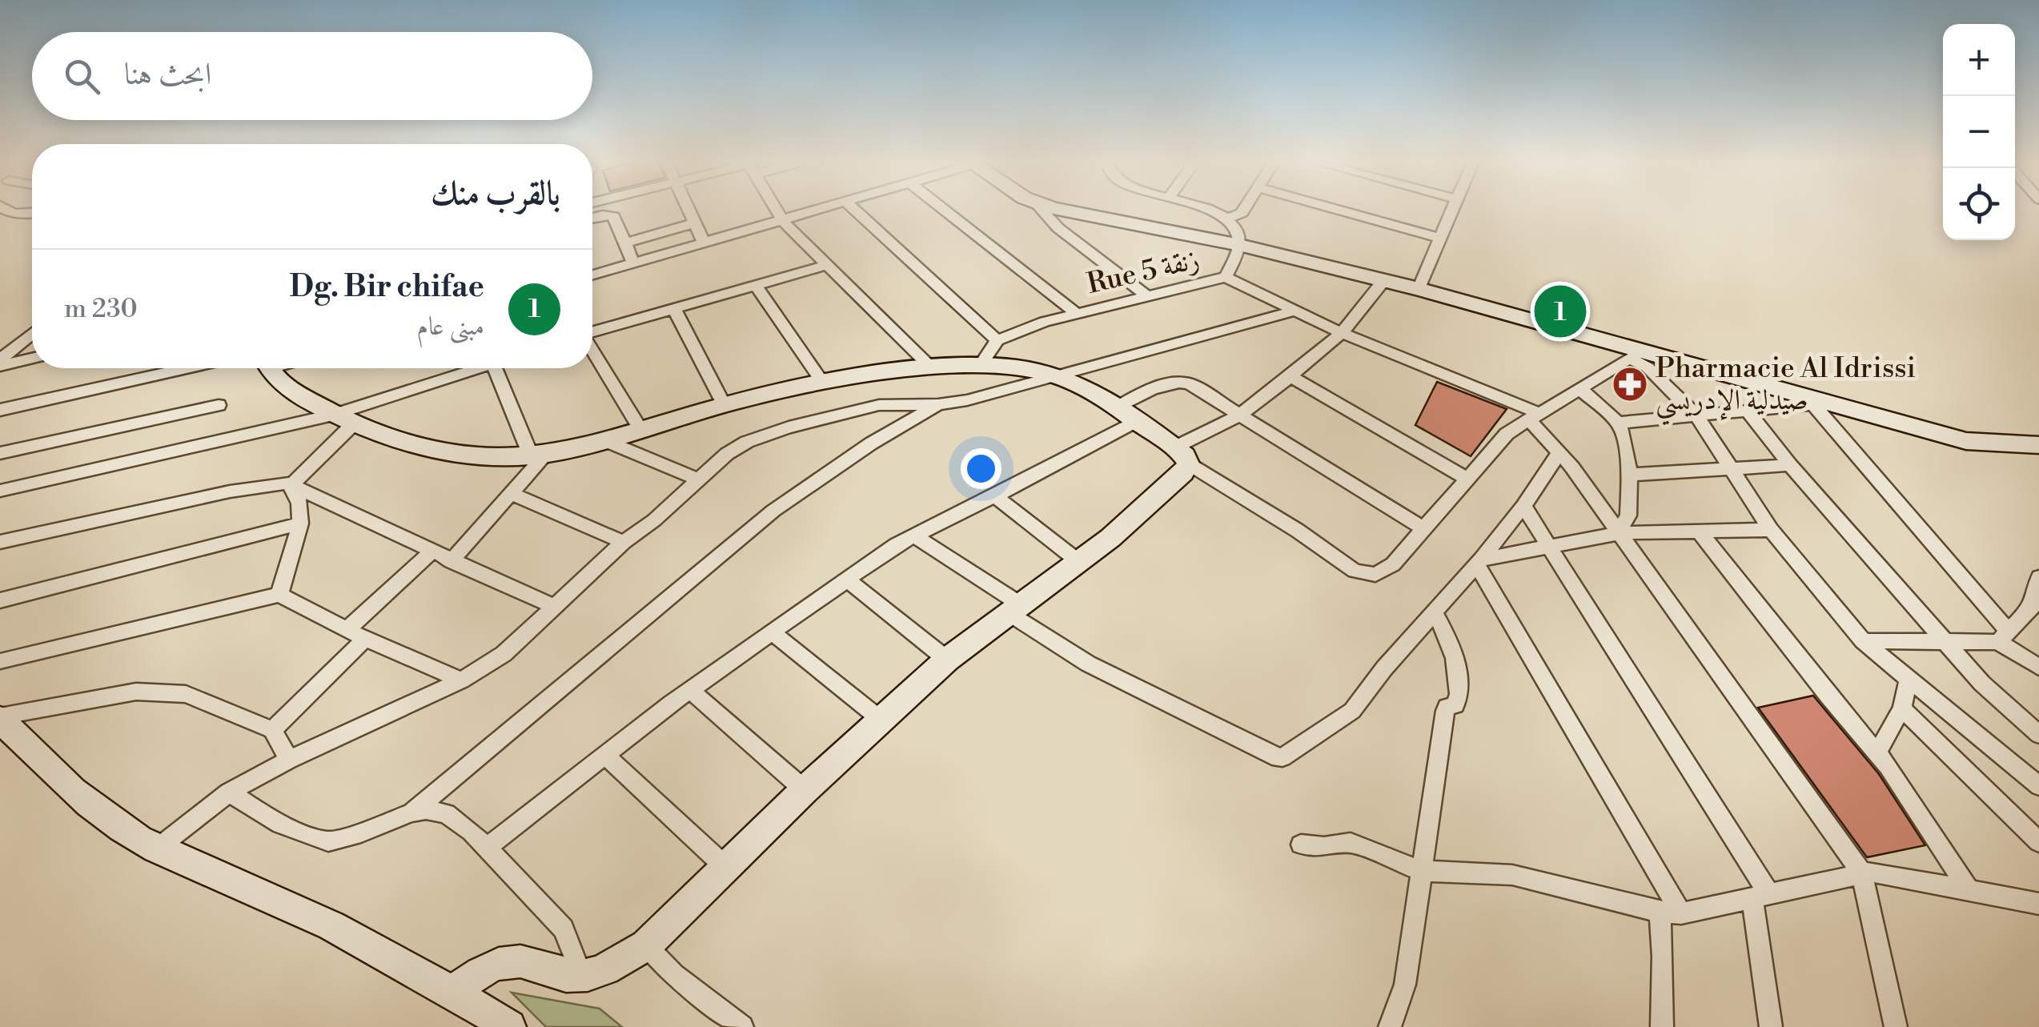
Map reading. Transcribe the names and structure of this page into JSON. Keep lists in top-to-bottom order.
{
  "streets": {
    "street": ["Rue 5 زنقة"]
  },
  "places": {
    "pharmacy": ["Pharmacie Al Idrissi صيدلية الإدريسي"]
  },
  "page": {
    "map_buttons": ["+", "−"],
    "search": "ابحث هنا",
    "heading": "بالقرب منك",
    "list": [
      {
        "mark": "1",
        "name": "Dg. Bir chifae",
        "note": "مبنى عام",
        "value": "230 m"
      }
    ],
    "pins": "1"
  }
}
